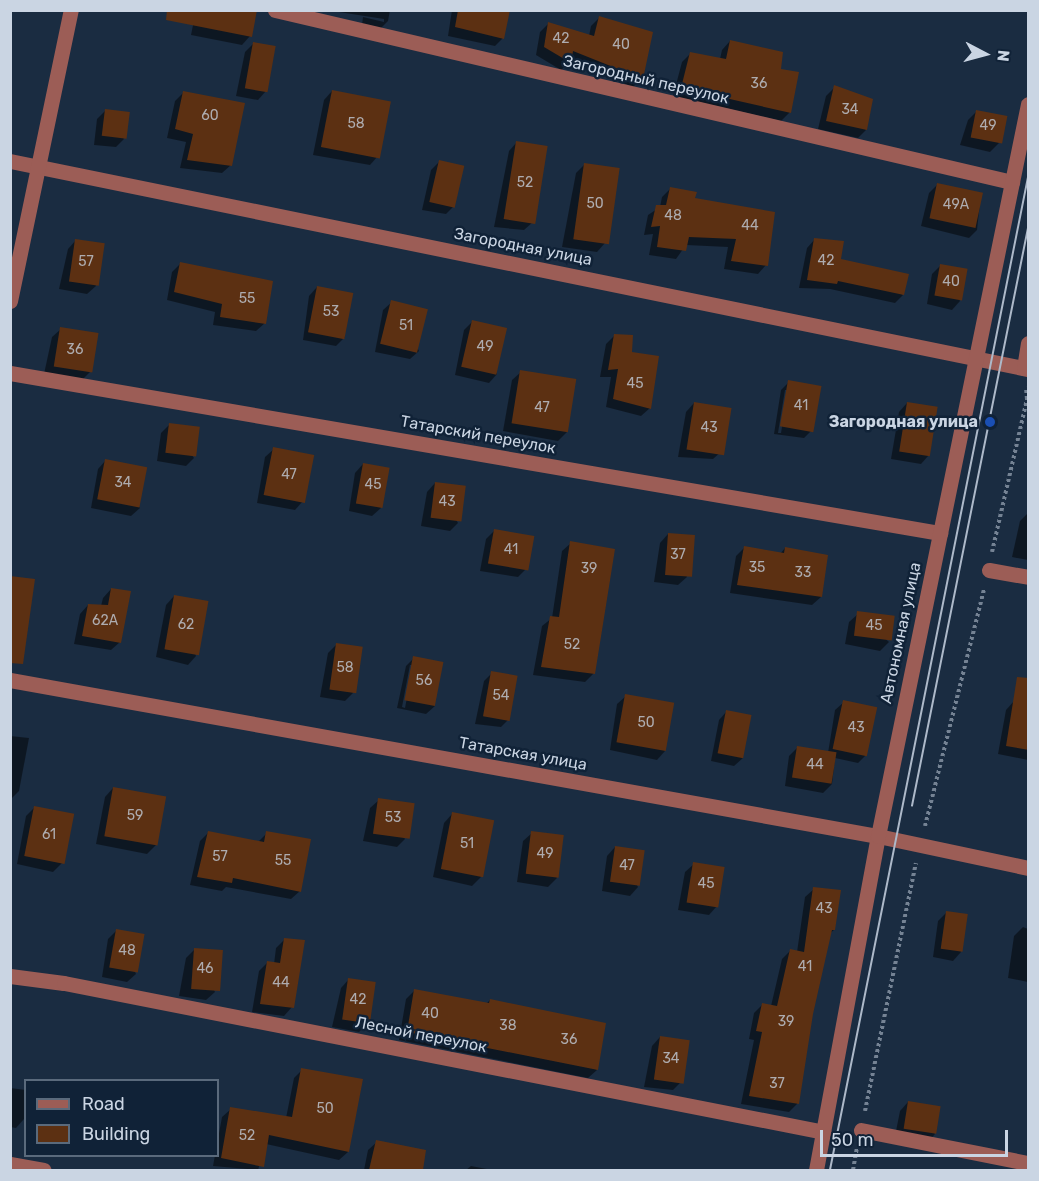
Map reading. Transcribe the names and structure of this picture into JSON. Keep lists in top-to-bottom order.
{
  "streets": {
    "street": [
      "Загородный переулок",
      "Загородная улица",
      "Татарский переулок",
      "Автономная улица",
      "Татарская улица",
      "Лесной переулок"
    ]
  },
  "crossings": [
    ["Загородный переулок", "Автономная улица"],
    ["Загородная улица", "Автономная улица"],
    ["Татарский переулок", "Автономная улица"],
    ["Автономная улица", "Татарская улица"],
    ["Автономная улица", "Лесной переулок"]
  ],
  "places": ["Загородная улица"],
  "house_numbers": [
    "42",
    "40",
    "36",
    "34",
    "60",
    "58",
    "49",
    "52",
    "50",
    "49А",
    "48",
    "44",
    "42",
    "57",
    "40",
    "55",
    "53",
    "51",
    "49",
    "36",
    "45",
    "41",
    "47",
    "43",
    "47",
    "34",
    "45",
    "43",
    "41",
    "37",
    "35",
    "39",
    "33",
    "62А",
    "62",
    "45",
    "52",
    "58",
    "56",
    "54",
    "50",
    "43",
    "44",
    "59",
    "53",
    "61",
    "51",
    "49",
    "57",
    "55",
    "47",
    "45",
    "43",
    "48",
    "41",
    "46",
    "44",
    "42",
    "40",
    "39",
    "38",
    "36",
    "34",
    "37",
    "50",
    "52"
  ],
  "legend": ["Road", "Building"],
  "scale_bar": "50 m",
  "north": "right"
}
